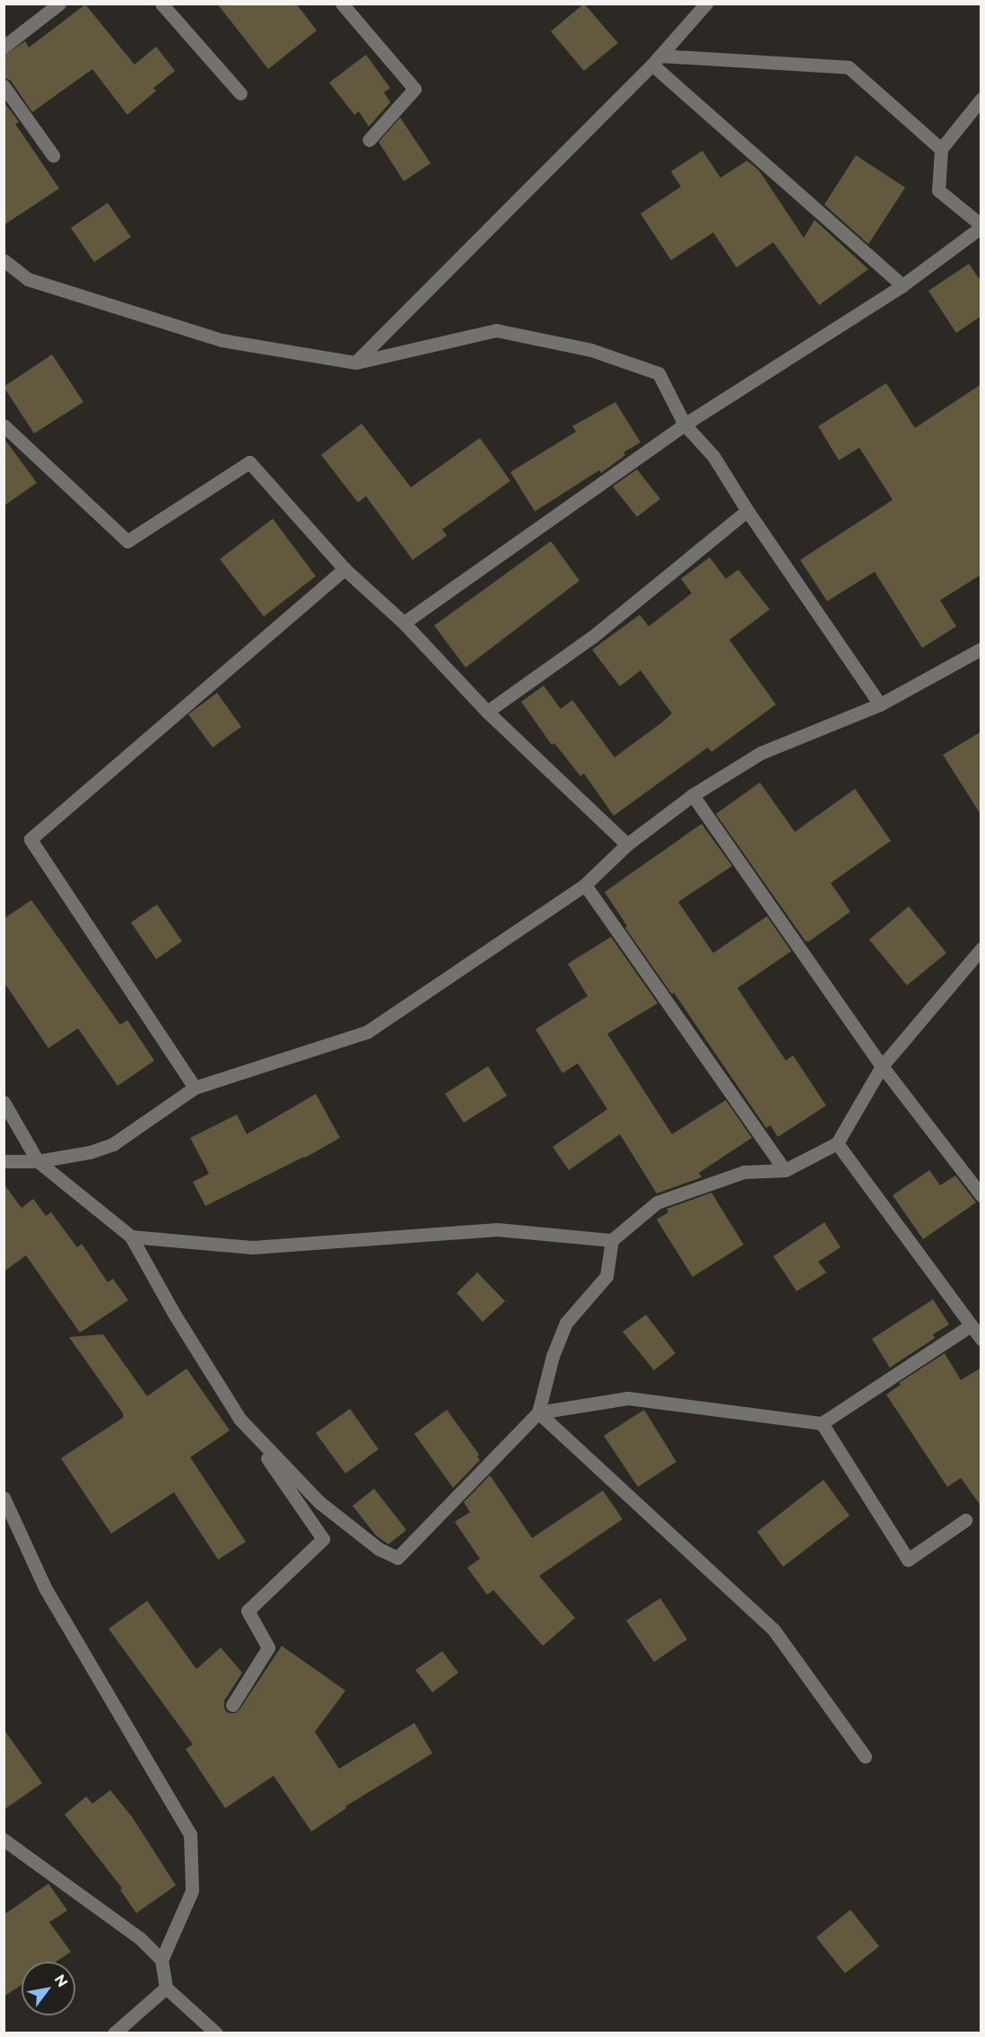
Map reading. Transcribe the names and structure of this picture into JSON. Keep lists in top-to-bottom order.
{
  "north": "top right"
}
